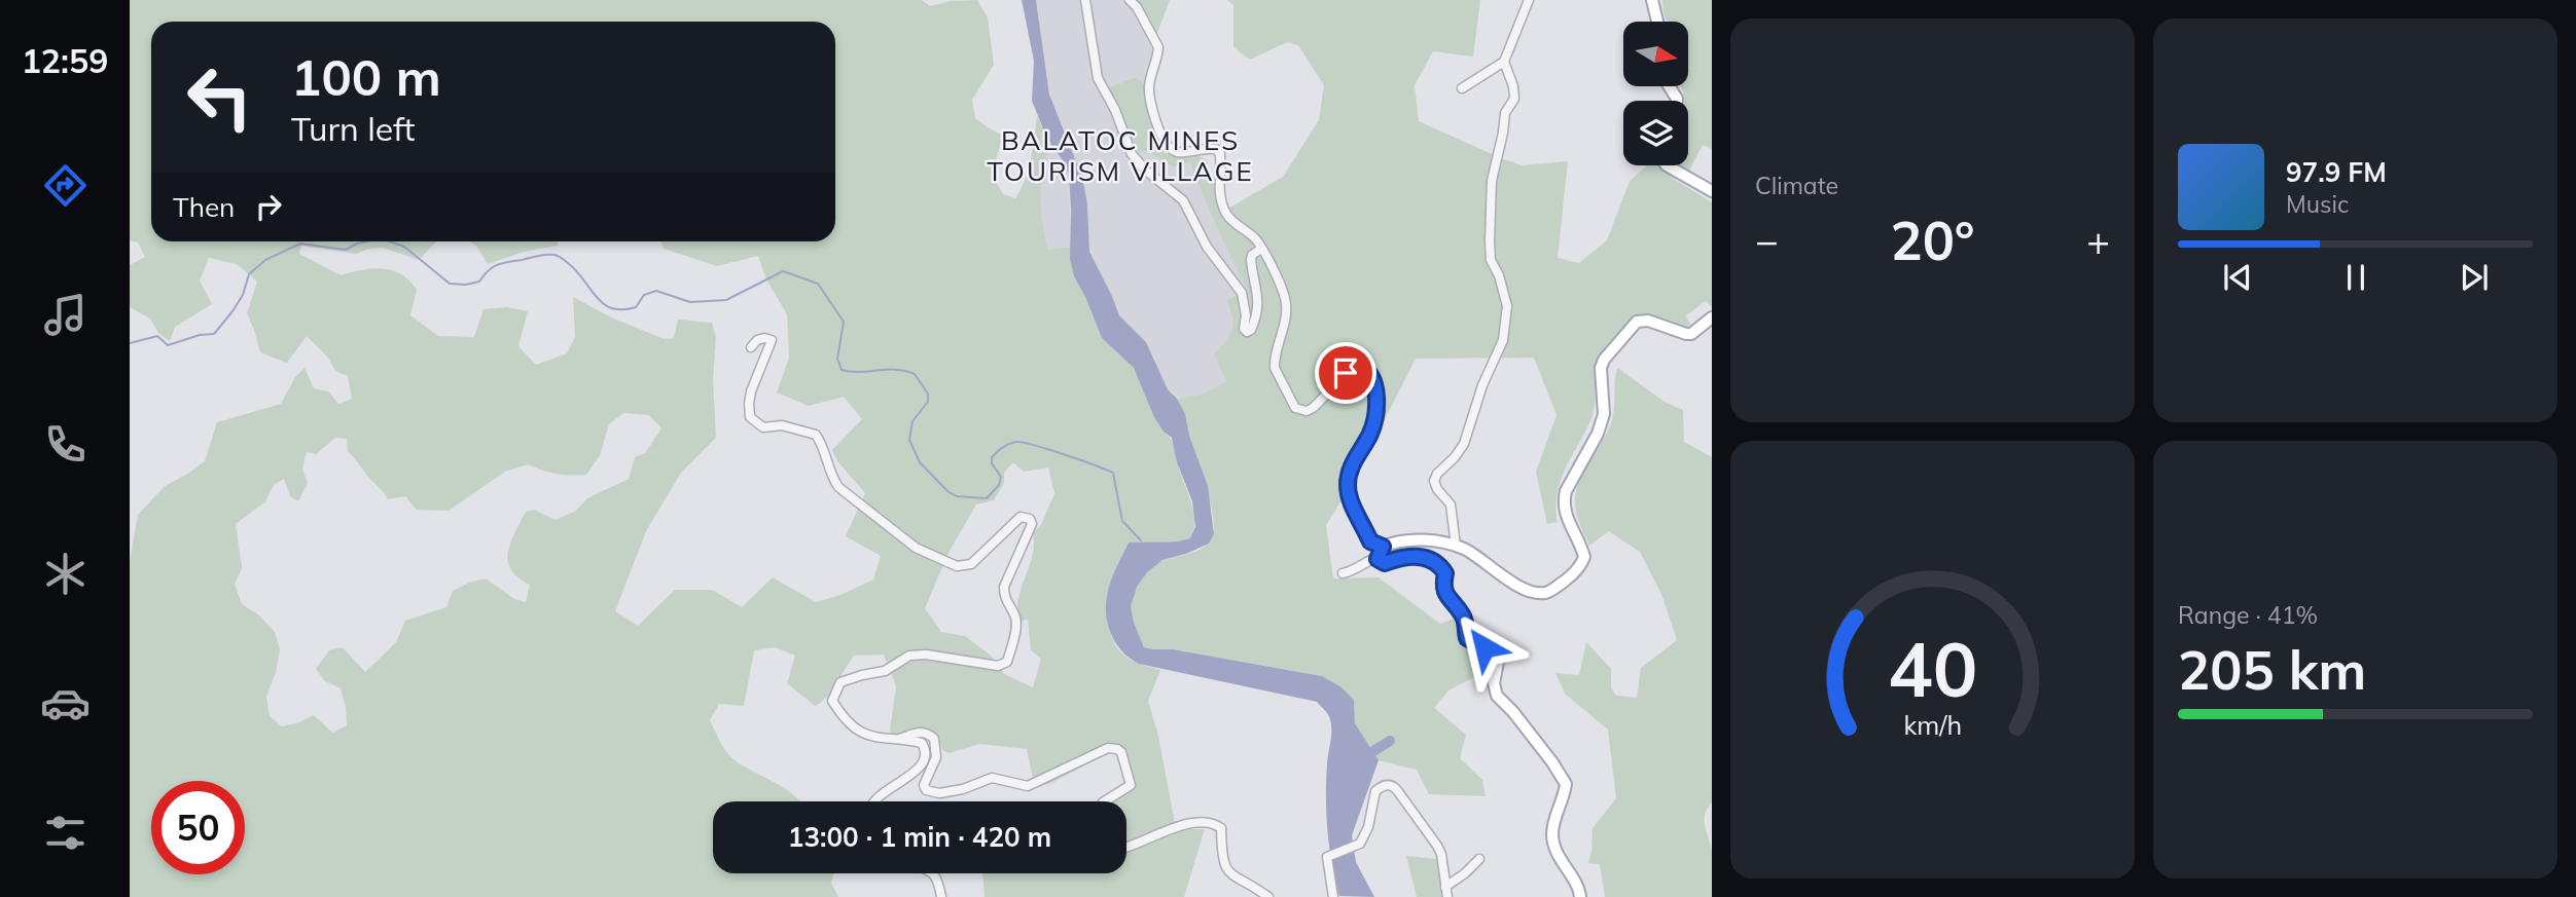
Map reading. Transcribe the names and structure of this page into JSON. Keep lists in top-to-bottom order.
{
  "districts": ["BALATOC MINES TOURISM VILLAGE"],
  "north": "right",
  "page": {
    "tabs": "12:59",
    "tile": [
      "Climate",
      ["Range · 41%", "205 km"]
    ],
    "turn": ["100 m", "Turn left"],
    "song": ["97.9 FM", "Music"],
    "then": "Then",
    "heat": ["−", "20°", "+"],
    "limit": "50",
    "trip": "13:00 · 1 min · 420 m",
    "gauge": ["40", "km/h"]
  }
}
